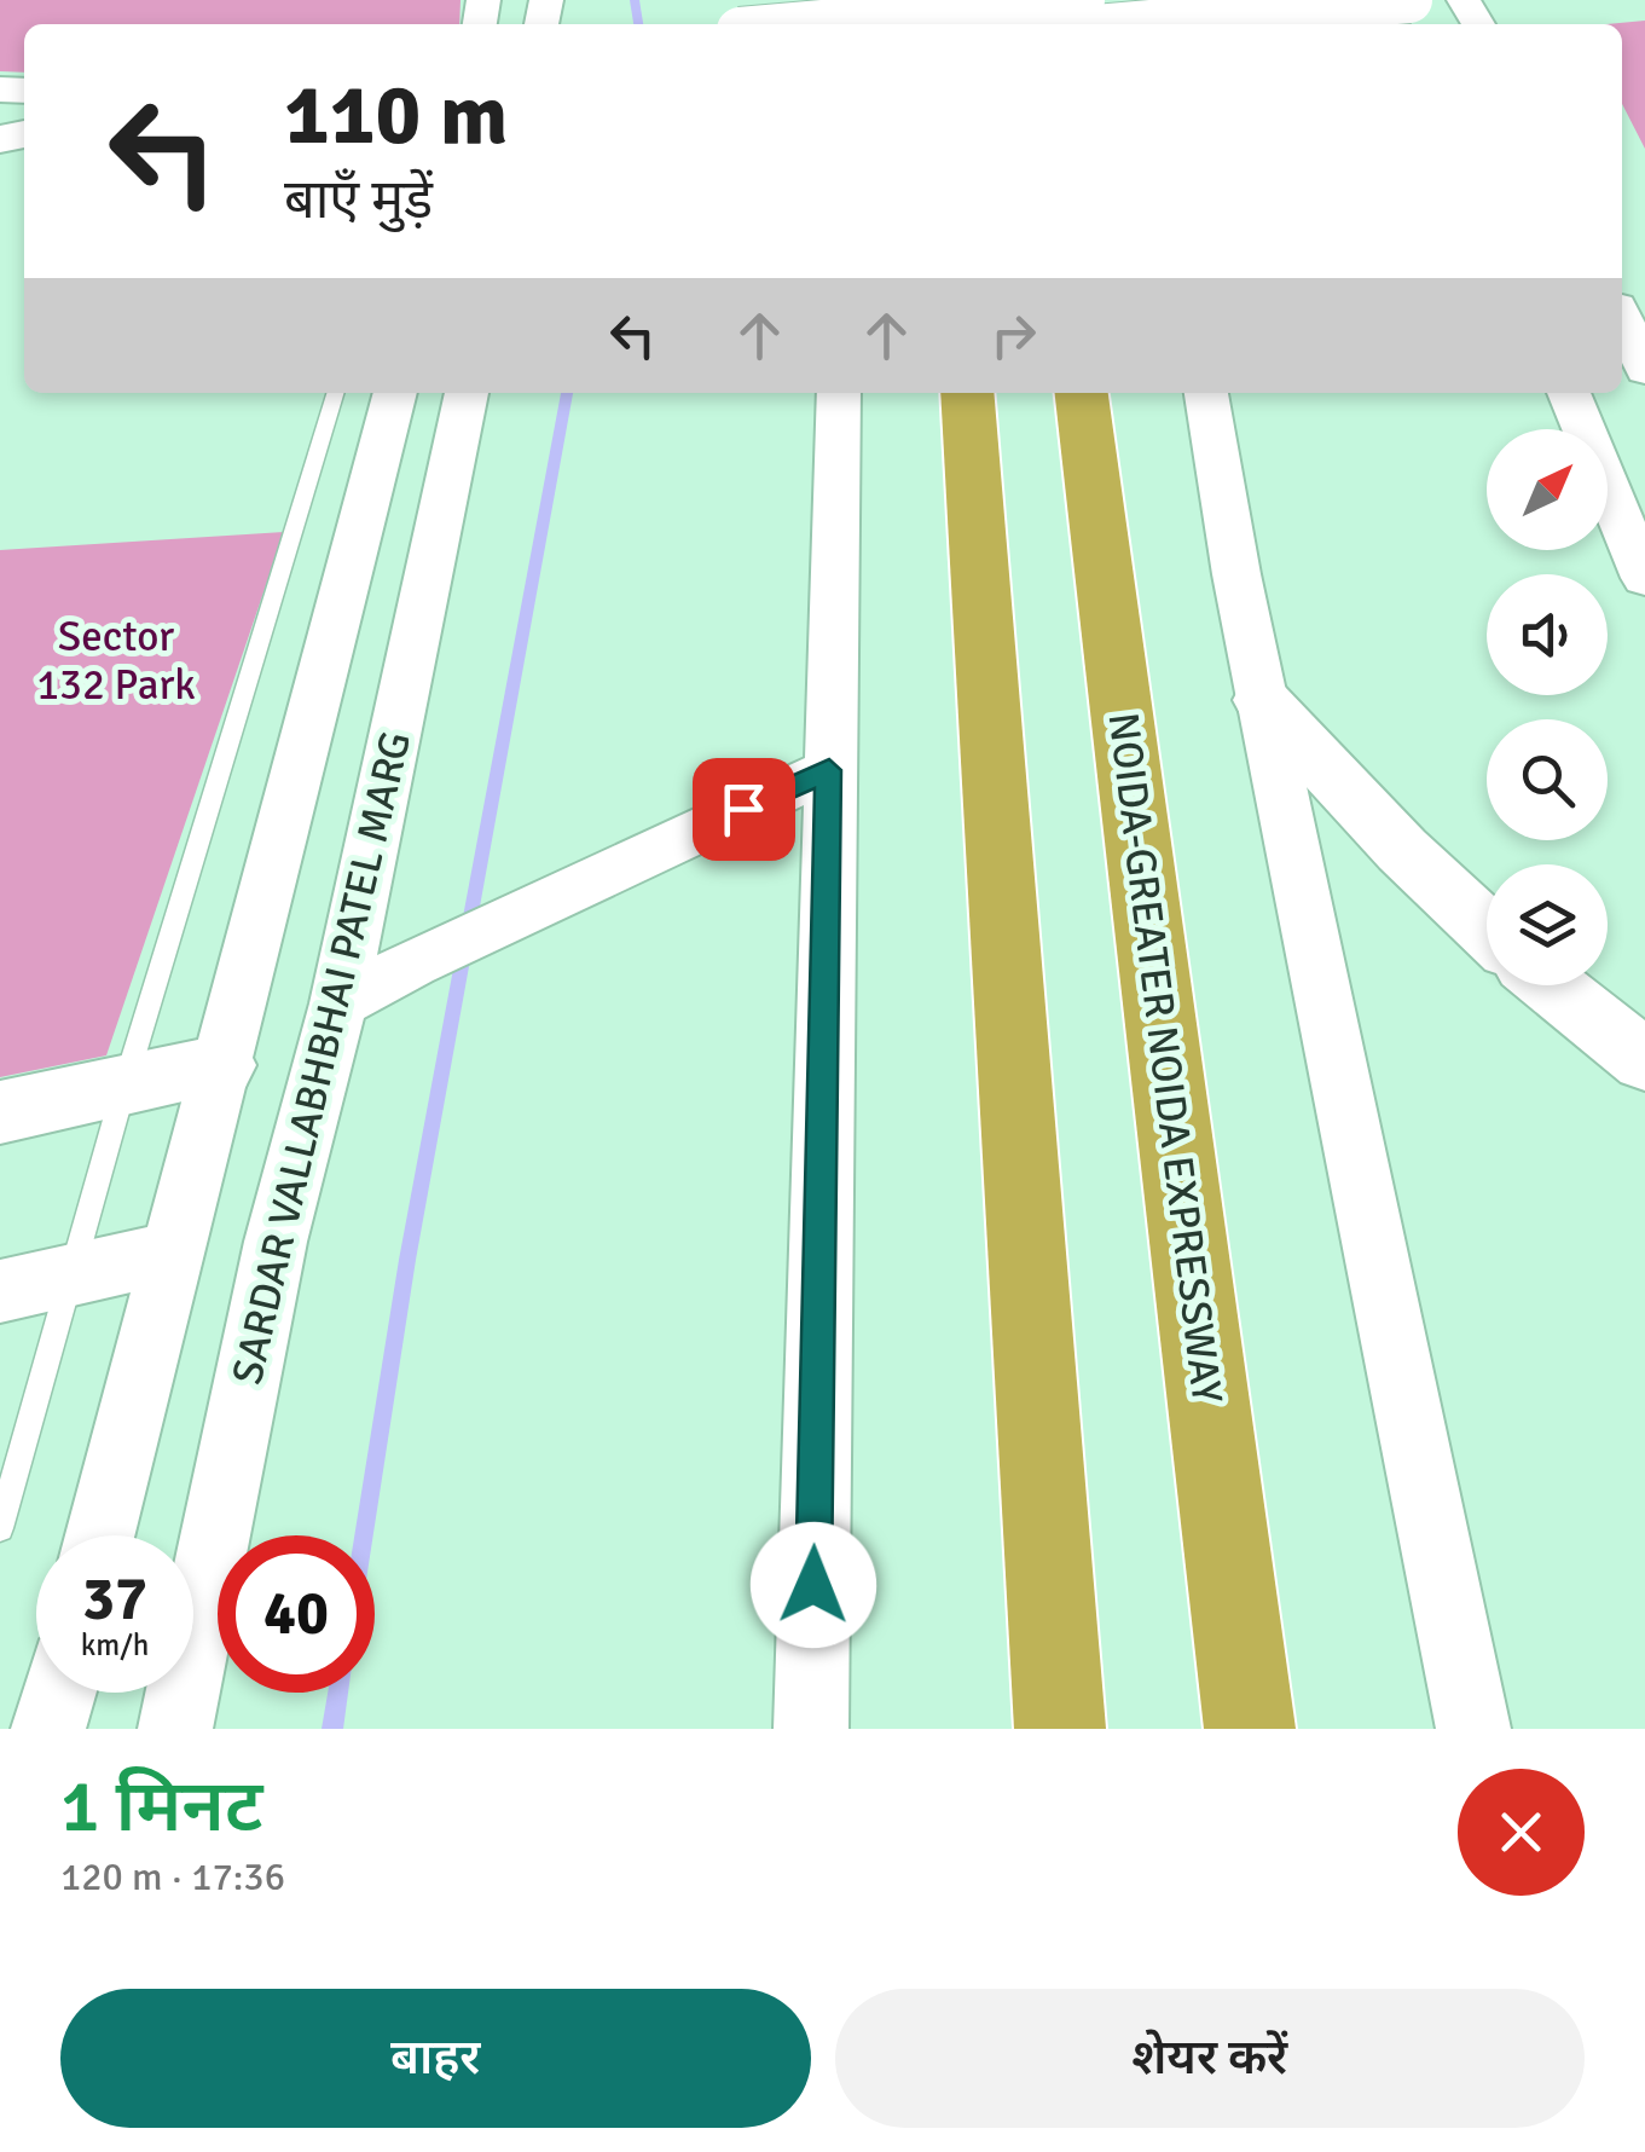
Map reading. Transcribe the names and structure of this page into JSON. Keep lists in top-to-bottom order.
{
  "streets": {
    "highway": ["NOIDA-GREATER NOIDA EXPRESSWAY"],
    "street": ["SARDAR VALLABHBHAI PATEL MARG"]
  },
  "parks": ["Sector 132 Park"],
  "north": "top right",
  "page": {
    "turn": ["110 m", "बाएँ मुड़ें"],
    "speed": "37 km/h",
    "limit": "40",
    "heading": ["1 मिनट", "120 m · 17:36"],
    "buttons": ["बाहर", "शेयर करें"]
  }
}
